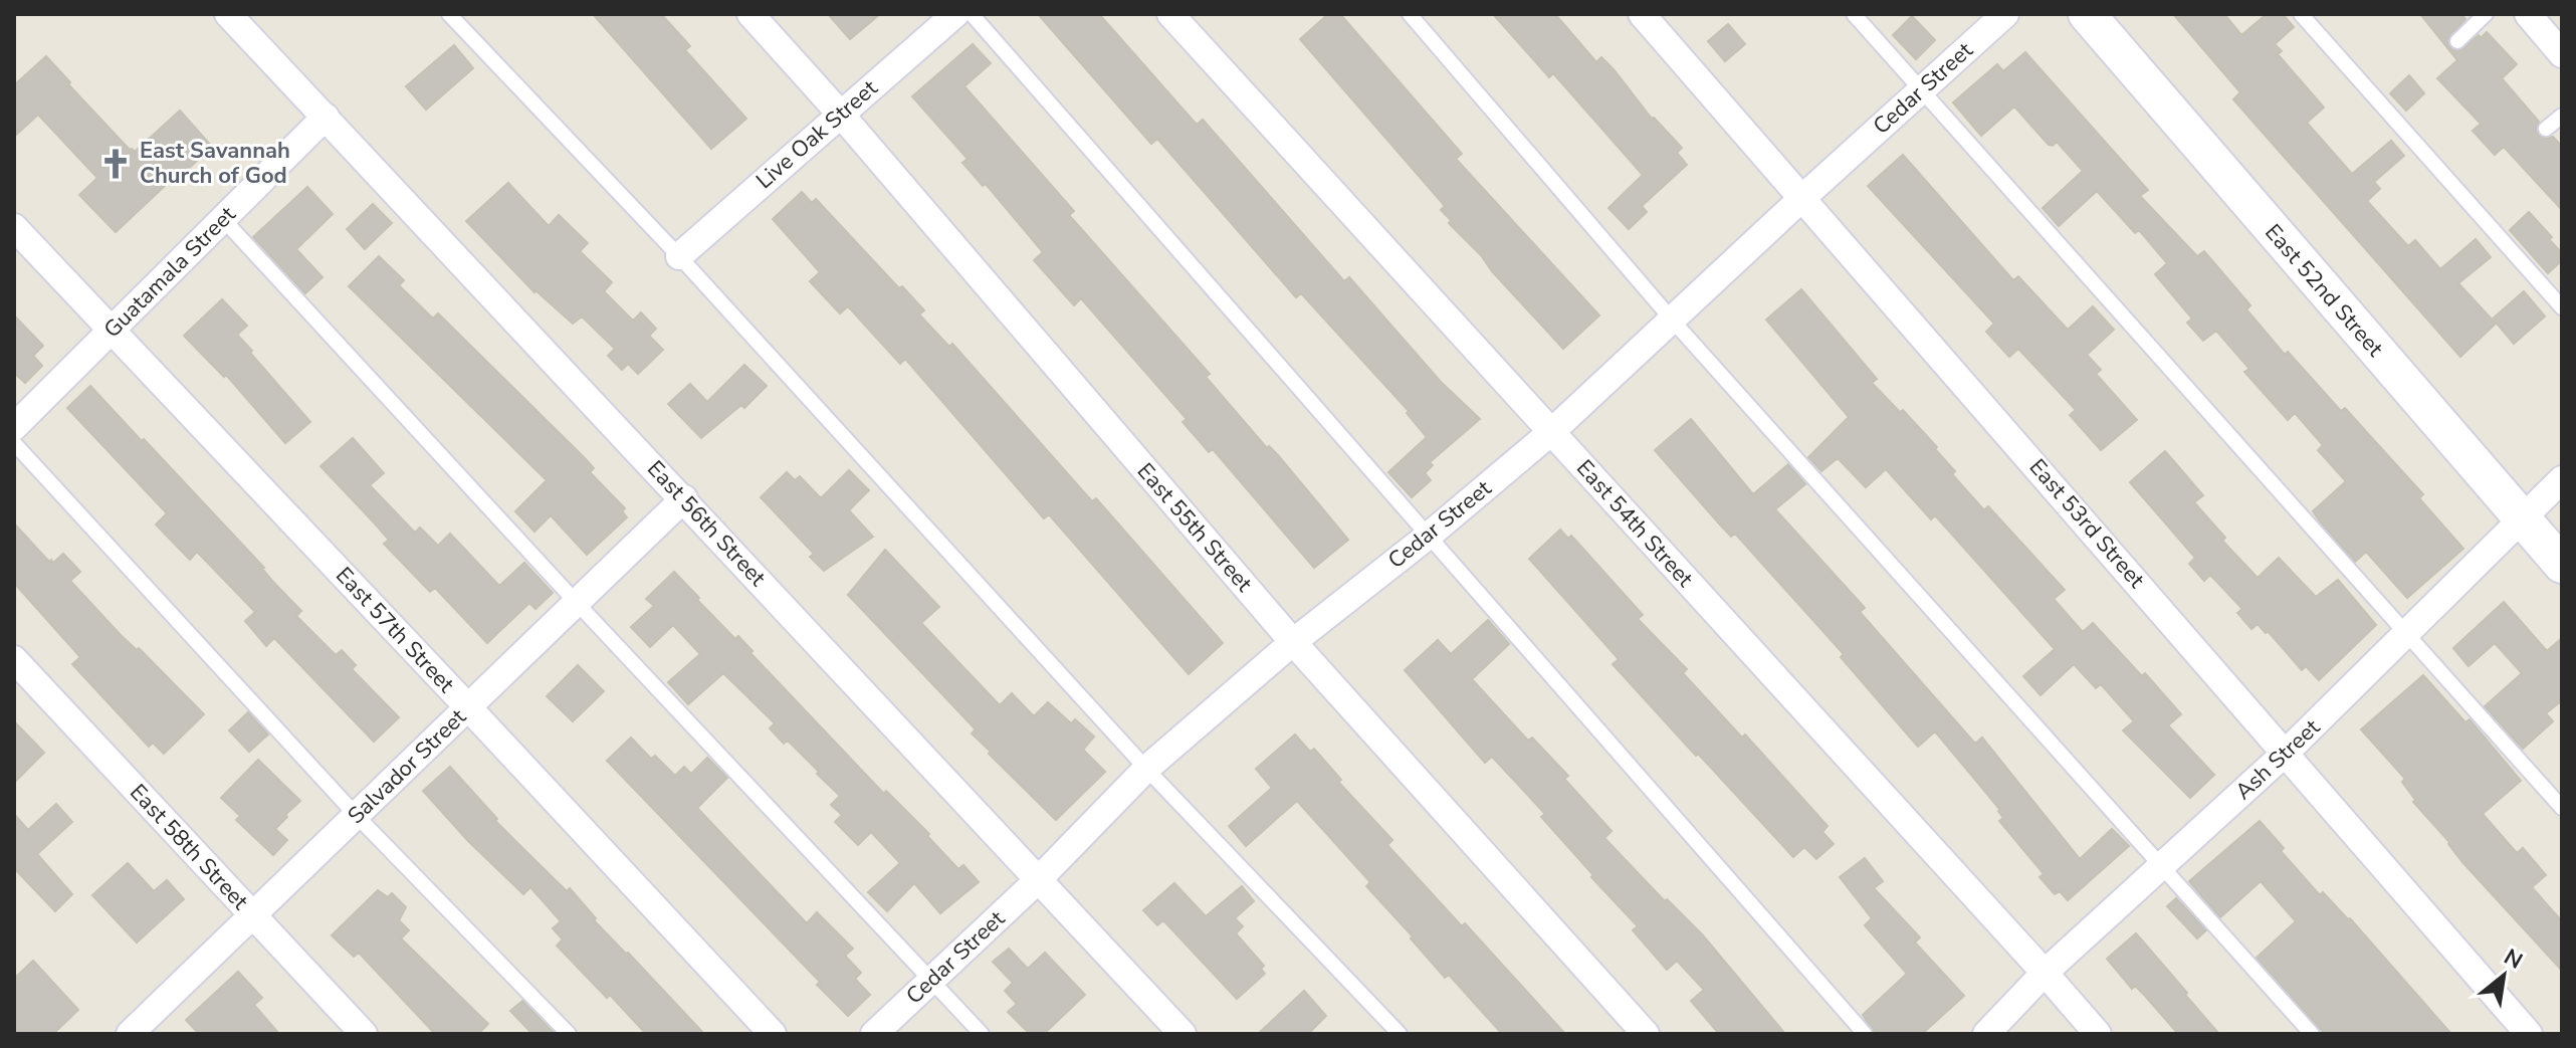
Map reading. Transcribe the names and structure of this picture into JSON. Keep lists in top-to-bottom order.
{
  "streets": {
    "main road": ["East 52nd Street"],
    "street": [
      "Cedar Street",
      "Live Oak Street",
      "Guatamala Street",
      "East 56th Street",
      "East 54th Street",
      "East 53rd Street",
      "East 55th Street",
      "East 57th Street",
      "Ash Street",
      "Salvador Street",
      "East 58th Street"
    ]
  },
  "crossings": [
    ["Cedar Street", "East 56th Street"],
    ["Cedar Street", "East 54th Street"],
    ["Cedar Street", "East 53rd Street"],
    ["Cedar Street", "East 55th Street"],
    ["Live Oak Street", "East 55th Street"],
    ["Guatamala Street", "East 56th Street"],
    ["Guatamala Street", "East 57th Street"],
    ["East 52nd Street", "Ash Street"],
    ["East 56th Street", "Salvador Street"],
    ["East 54th Street", "Ash Street"],
    ["East 53rd Street", "Ash Street"],
    ["East 57th Street", "Salvador Street"],
    ["Salvador Street", "East 58th Street"]
  ],
  "places": {
    "church": ["East Savannah Church of God"]
  },
  "north": "top right"
}
